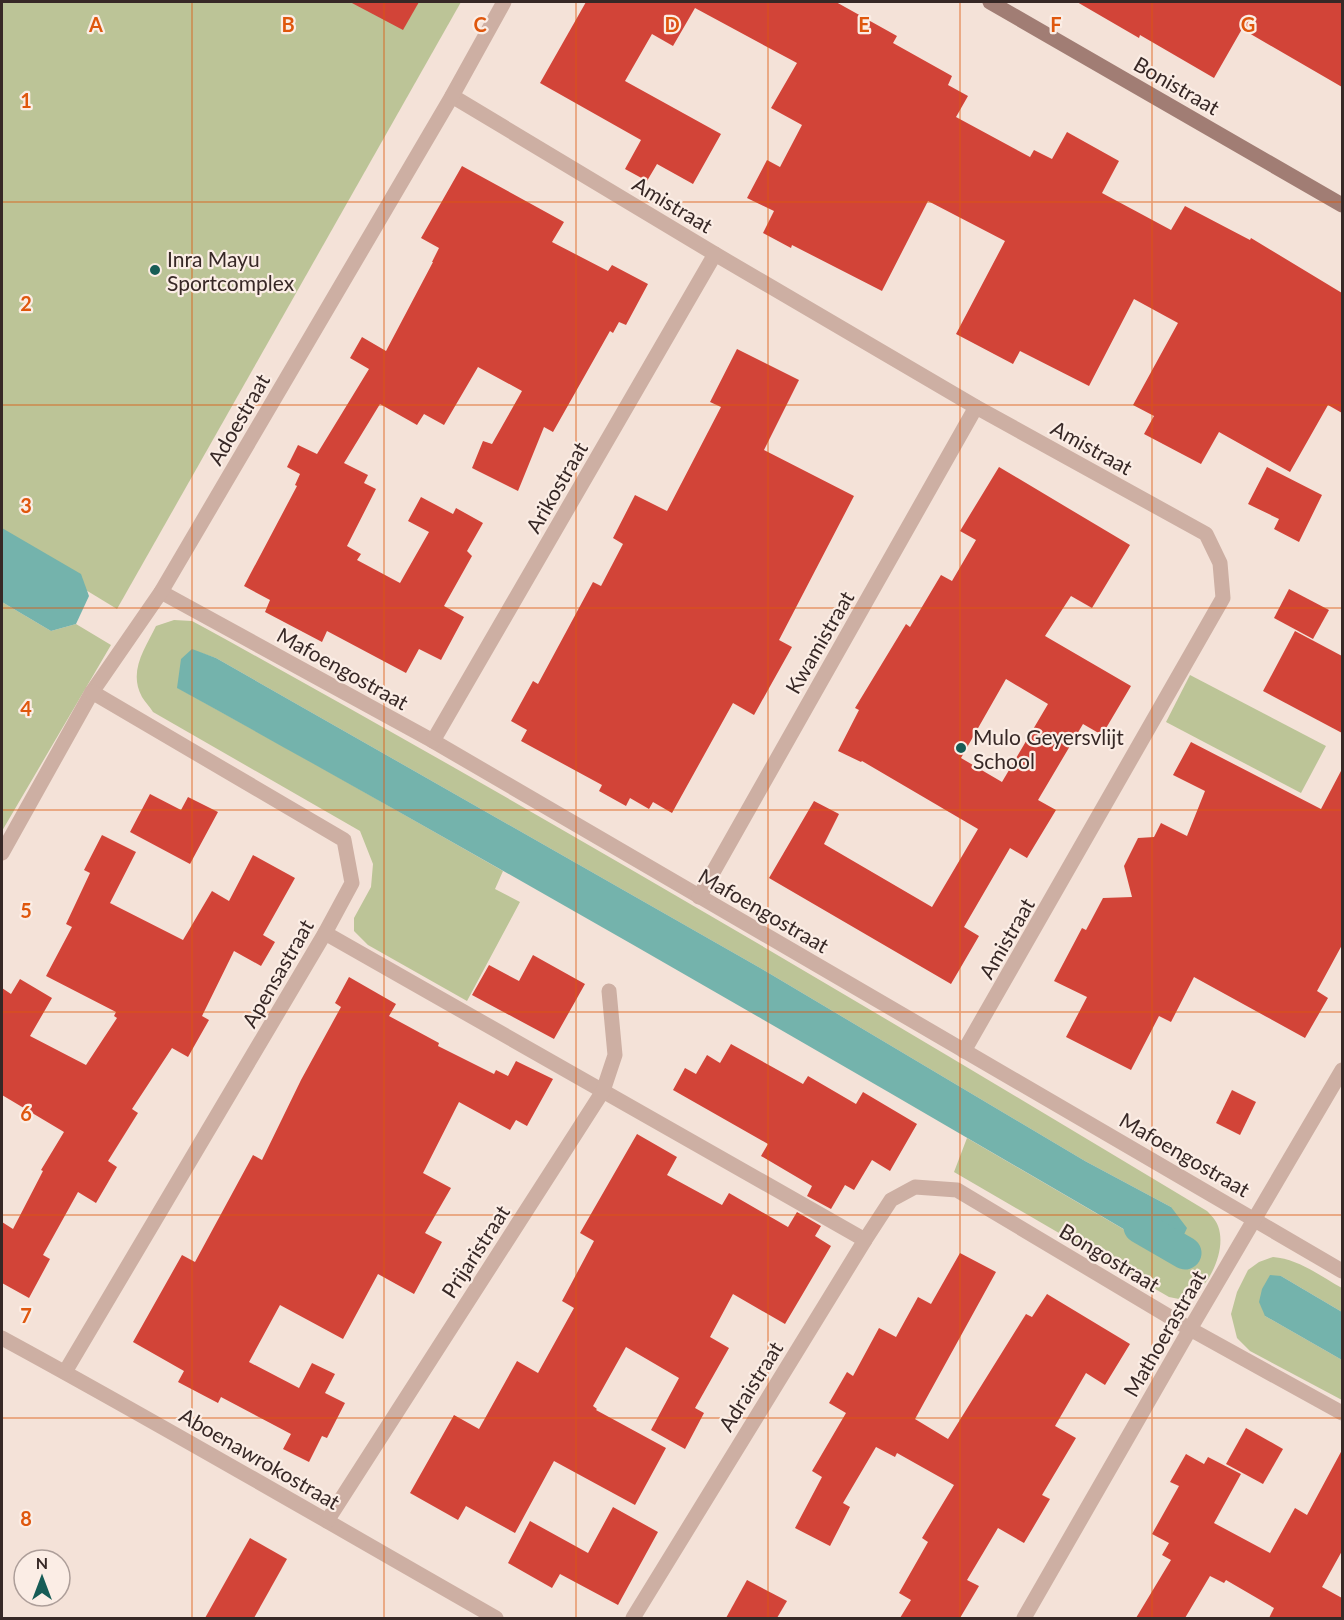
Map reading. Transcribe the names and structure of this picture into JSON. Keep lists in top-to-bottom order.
{
  "streets": {
    "street": [
      "Bonistraat",
      "Amistraat",
      "Adoestraat",
      "Arikostraat",
      "Kwamistraat",
      "Mafoengostraat",
      "Apensastraat",
      "Prijaristraat",
      "Bongostraat",
      "Mathoerastraat",
      "Adraistraat",
      "Aboenawrokostraat"
    ]
  },
  "crossings": [
    ["Amistraat", "Adoestraat"],
    ["Amistraat", "Arikostraat"],
    ["Amistraat", "Kwamistraat"],
    ["Amistraat", "Mafoengostraat"],
    ["Adoestraat", "Mafoengostraat"],
    ["Adoestraat", "Apensastraat"],
    ["Arikostraat", "Mafoengostraat"],
    ["Kwamistraat", "Mafoengostraat"],
    ["Mafoengostraat", "Mathoerastraat"],
    ["Apensastraat", "Aboenawrokostraat"],
    ["Prijaristraat", "Aboenawrokostraat"],
    ["Bongostraat", "Mathoerastraat"],
    ["Bongostraat", "Adraistraat"]
  ],
  "places": ["Inra Mayu Sportcomplex", "Mulo Geyersvlijt School"],
  "north": "top",
  "grid": {
    "columns": [
      "A",
      "B",
      "C",
      "D",
      "E",
      "F",
      "G"
    ],
    "rows": [
      "1",
      "2",
      "3",
      "4",
      "5",
      "6",
      "7",
      "8"
    ]
  }
}
